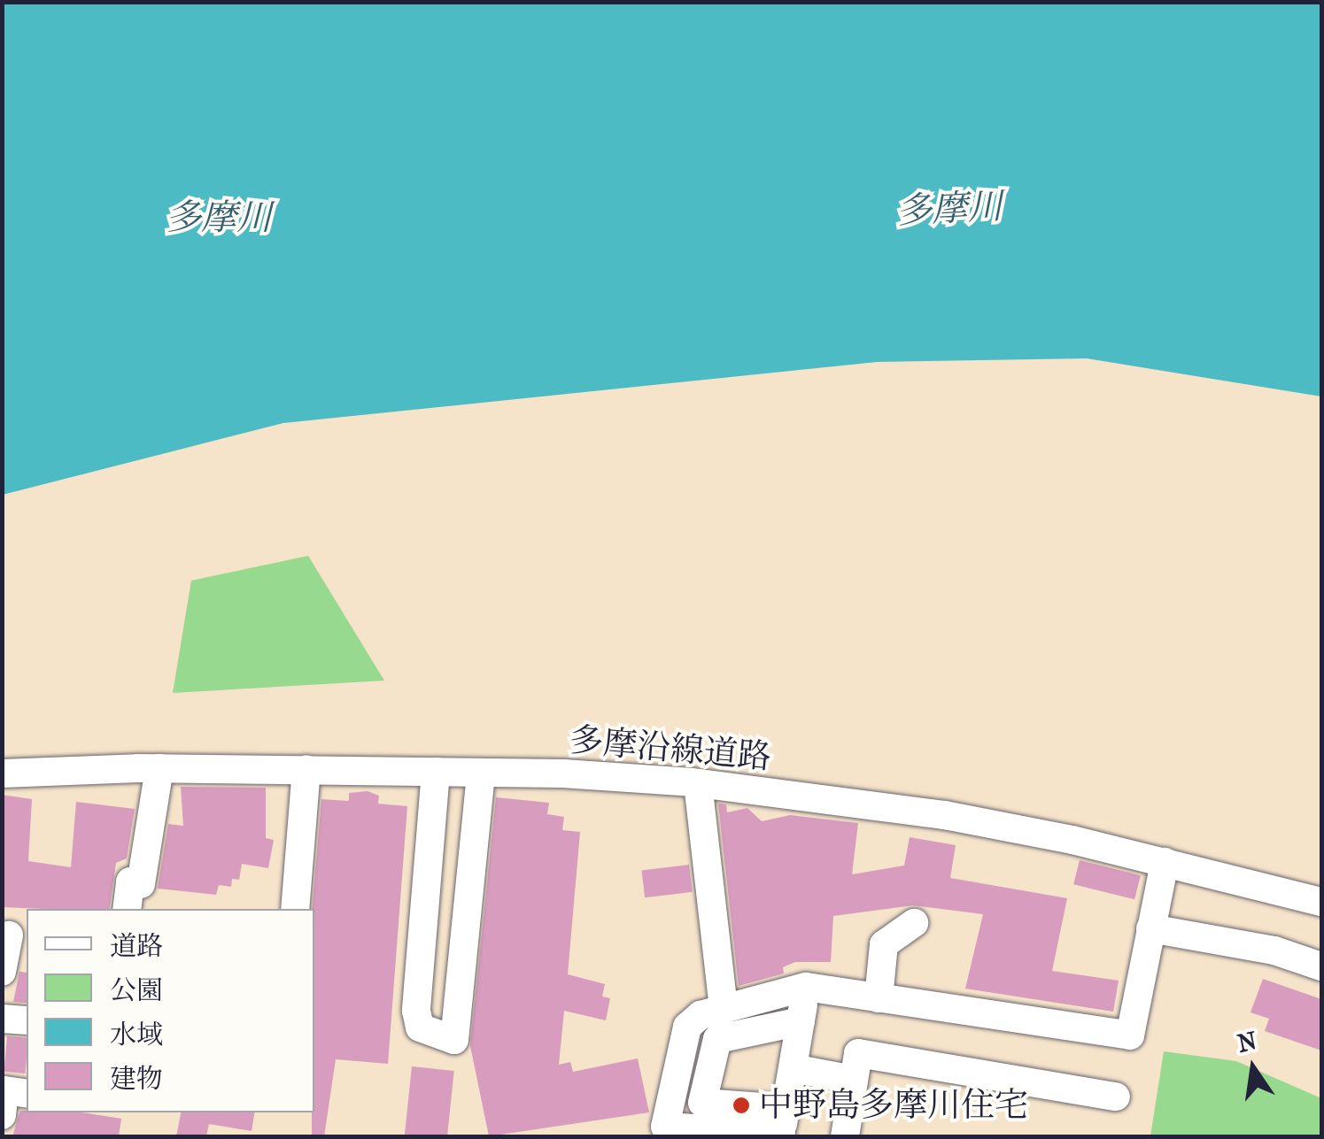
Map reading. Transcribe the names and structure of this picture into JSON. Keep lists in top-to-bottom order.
{
  "streets": {
    "street": ["多摩沿線道路"]
  },
  "water": ["多摩川"],
  "places": ["中野島多摩川住宅"],
  "legend": [
    "道路",
    "公園",
    "水域",
    "建物"
  ],
  "north": "top"
}
